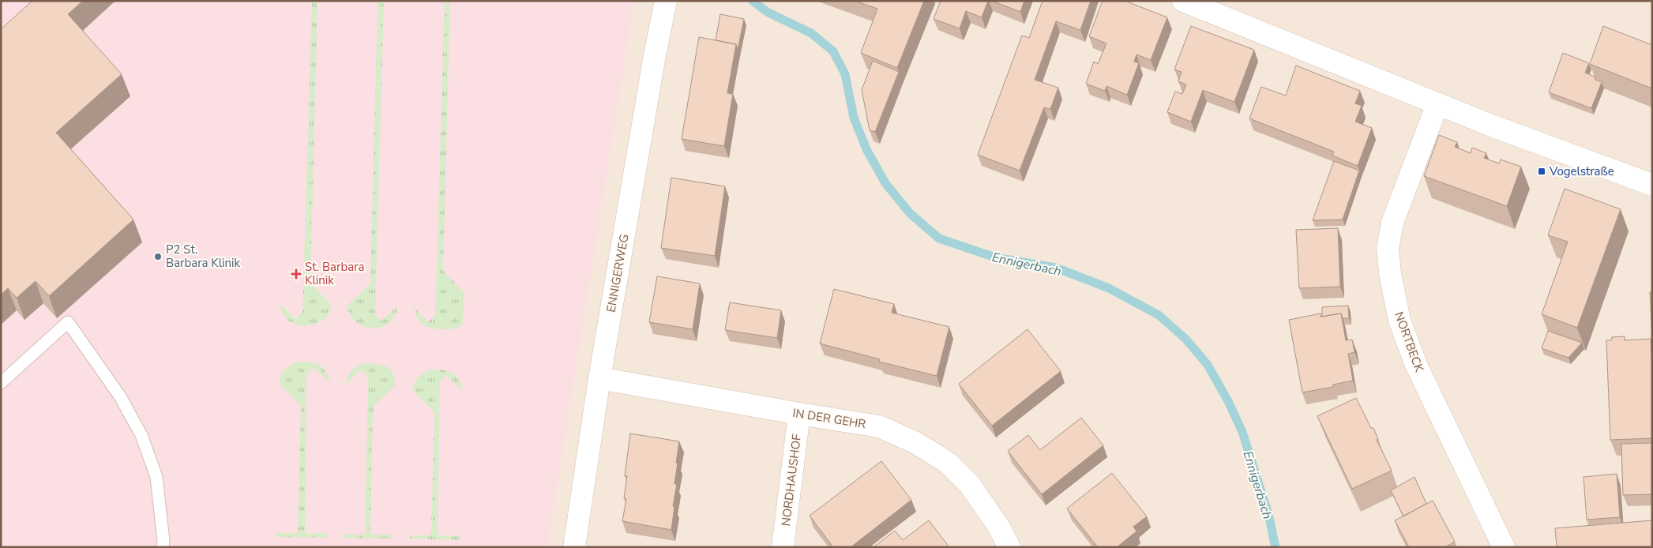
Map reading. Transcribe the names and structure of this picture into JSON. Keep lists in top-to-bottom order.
{
  "streets": {
    "street": [
      "ENNIGERWEG",
      "NORTBECK",
      "IN DER GEHR",
      "NORDHAUSHOF"
    ]
  },
  "crossings": [
    ["ENNIGERWEG", "IN DER GEHR"],
    ["IN DER GEHR", "NORDHAUSHOF"]
  ],
  "water": ["Ennigerbach"],
  "places": {
    "transit": ["Vogelstraße"],
    "other": ["P2 St. Barbara Klinik"],
    "health": ["St. Barbara Klinik"]
  }
}
